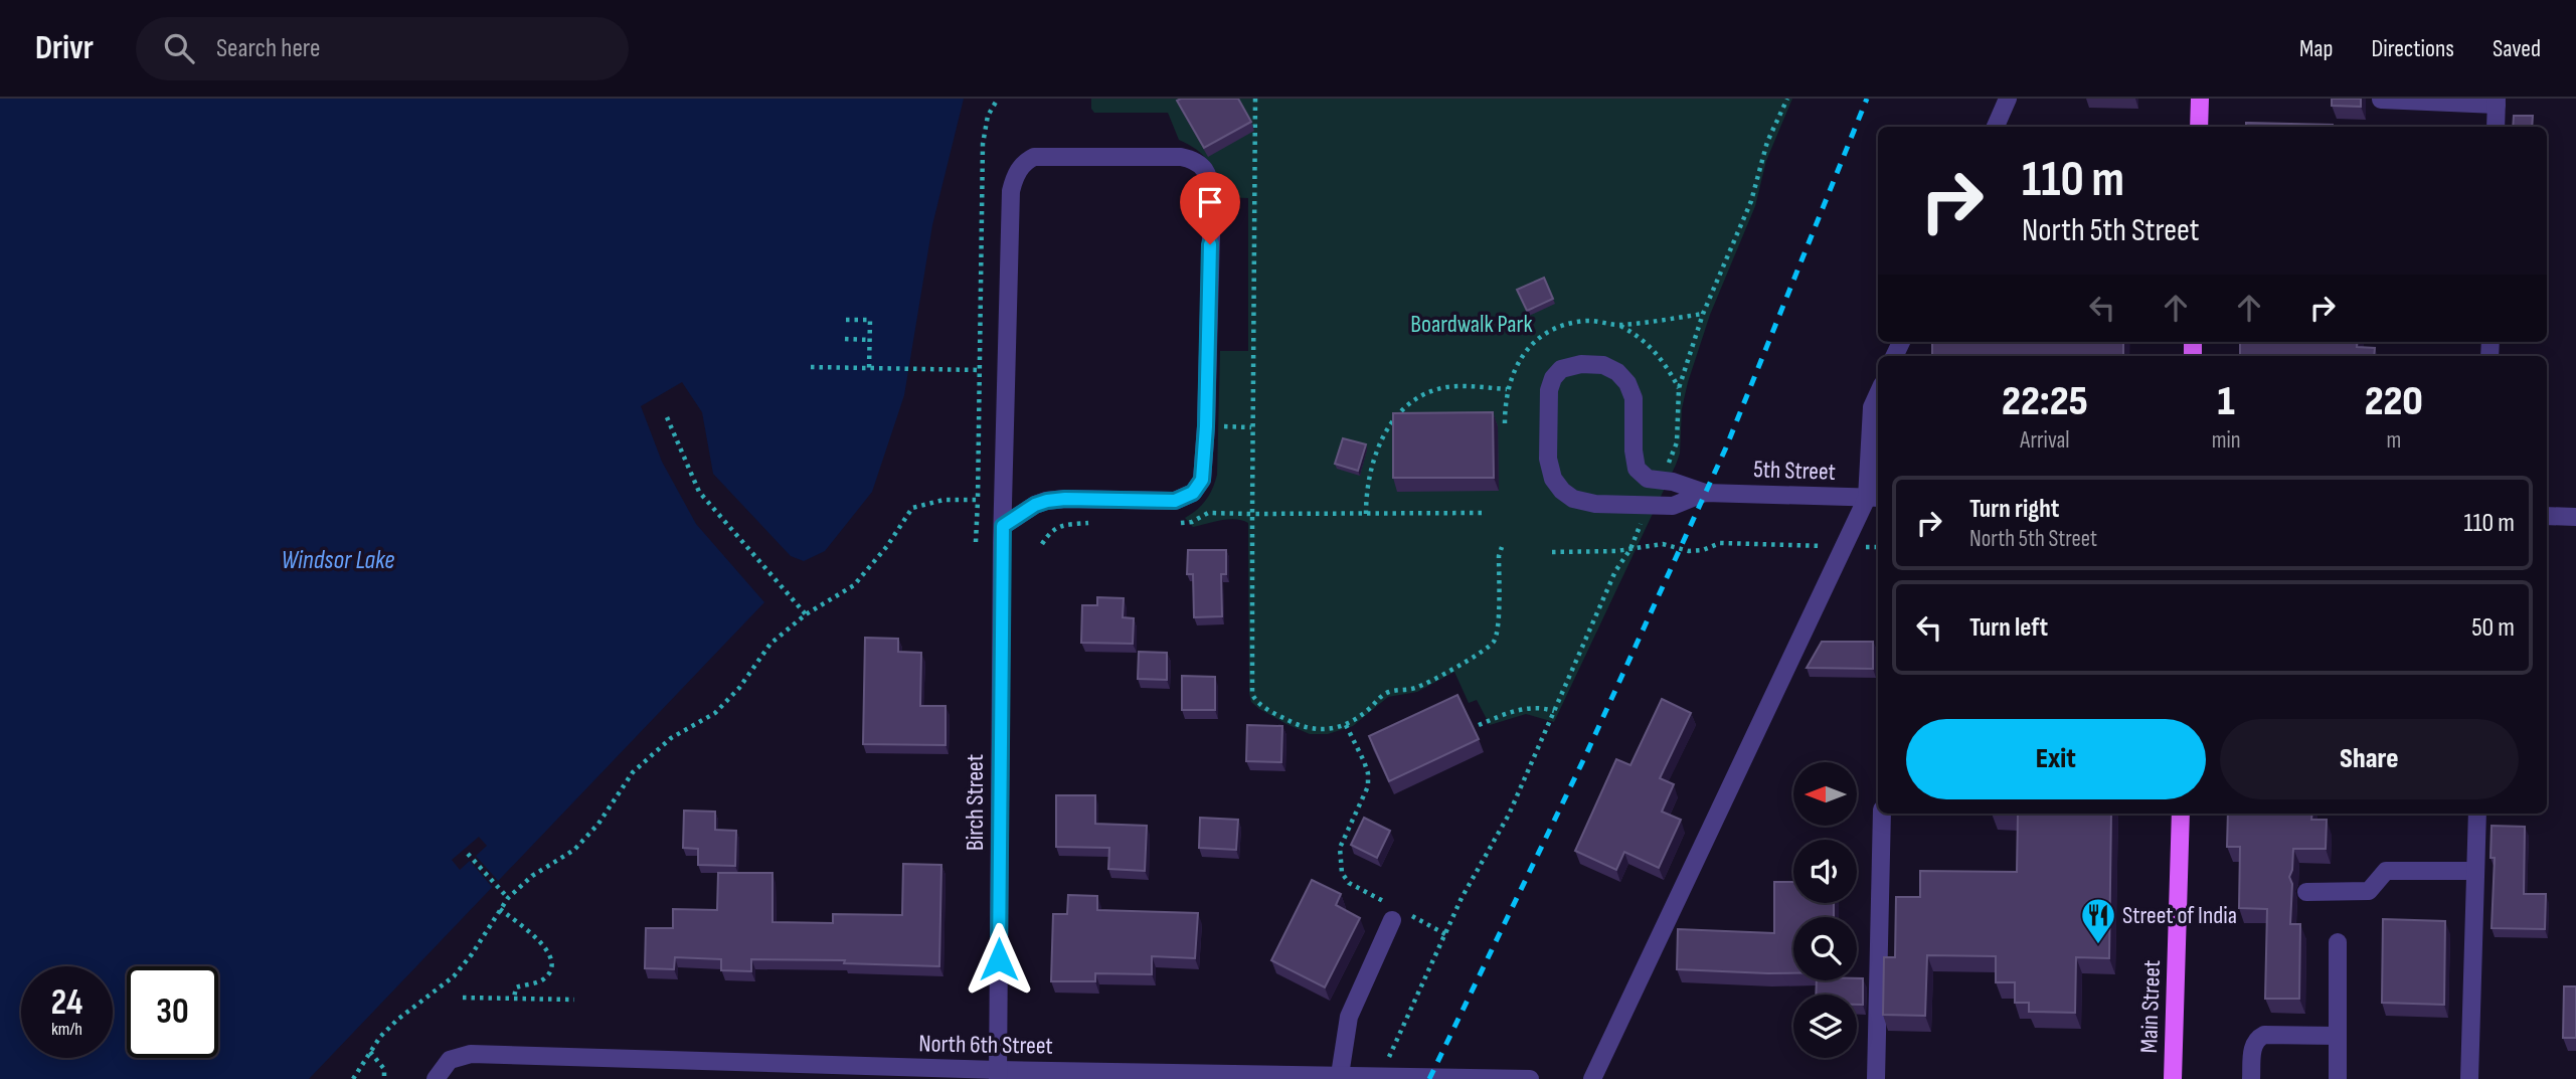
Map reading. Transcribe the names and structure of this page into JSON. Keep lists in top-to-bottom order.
{
  "streets": {
    "main road": ["Main Street"],
    "street": ["5th Street", "Birch Street", "North 6th Street"]
  },
  "crossings": [
    ["Birch Street", "North 6th Street"]
  ],
  "water": ["Windsor Lake"],
  "parks": ["Boardwalk Park"],
  "places": {
    "restaurant": ["Street of India"]
  },
  "north": "left",
  "page": {
    "header": "Drivr",
    "search": "Search here",
    "nav": ["Map", "Directions", "Saved"],
    "turn": ["110 m", "North 5th Street"],
    "eta": [
      "22:25",
      "Arrival",
      "1",
      "min",
      "220",
      "m"
    ],
    "list": [
      {
        "name": "Turn right",
        "note": "North 5th Street",
        "value": "110 m"
      },
      {
        "name": "Turn left",
        "value": "50 m"
      }
    ],
    "buttons": ["Exit", "Share"],
    "speed": "24 km/h",
    "limit": "30"
  }
}
